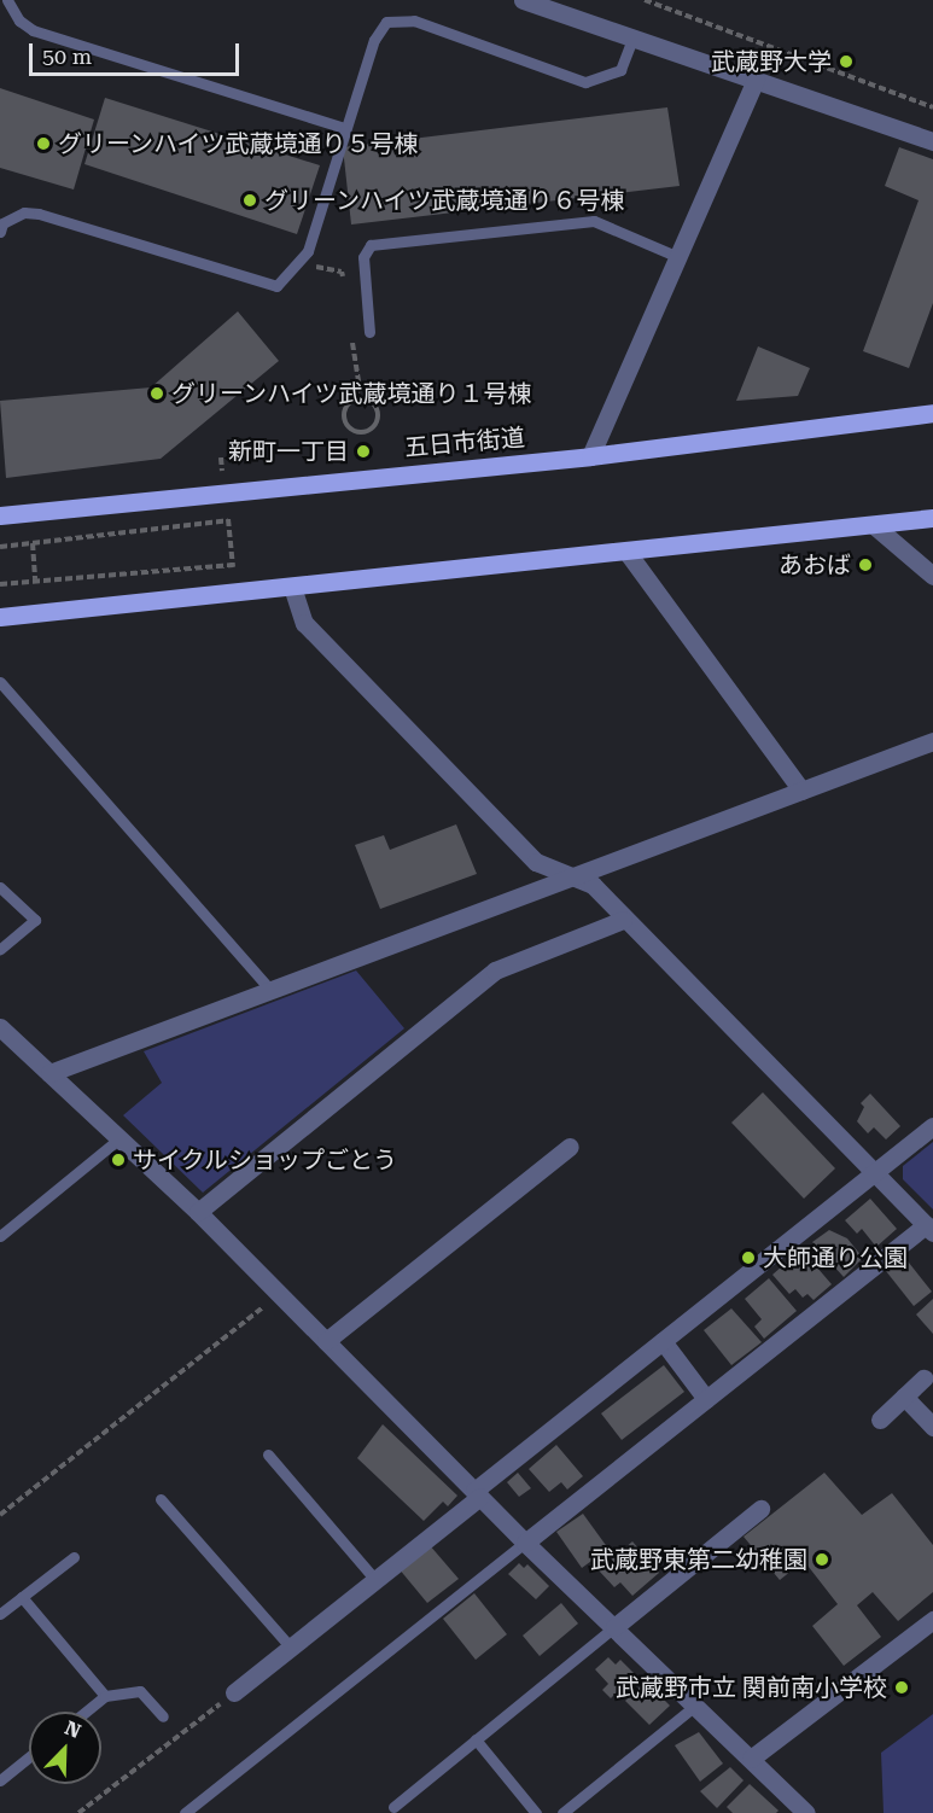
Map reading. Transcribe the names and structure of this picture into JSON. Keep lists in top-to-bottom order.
{
  "streets": {
    "main road": ["五日市街道"]
  },
  "places": [
    "武蔵野大学",
    "グリーンハイツ武蔵境通り５号棟",
    "グリーンハイツ武蔵境通り６号棟",
    "グリーンハイツ武蔵境通り１号棟",
    "新町一丁目",
    "あおば",
    "サイクルショップごとう",
    "大師通り公園",
    "武蔵野東第二幼稚園",
    "武蔵野市立 関前南小学校"
  ],
  "scale_bar": "50 m",
  "north": "top right"
}
